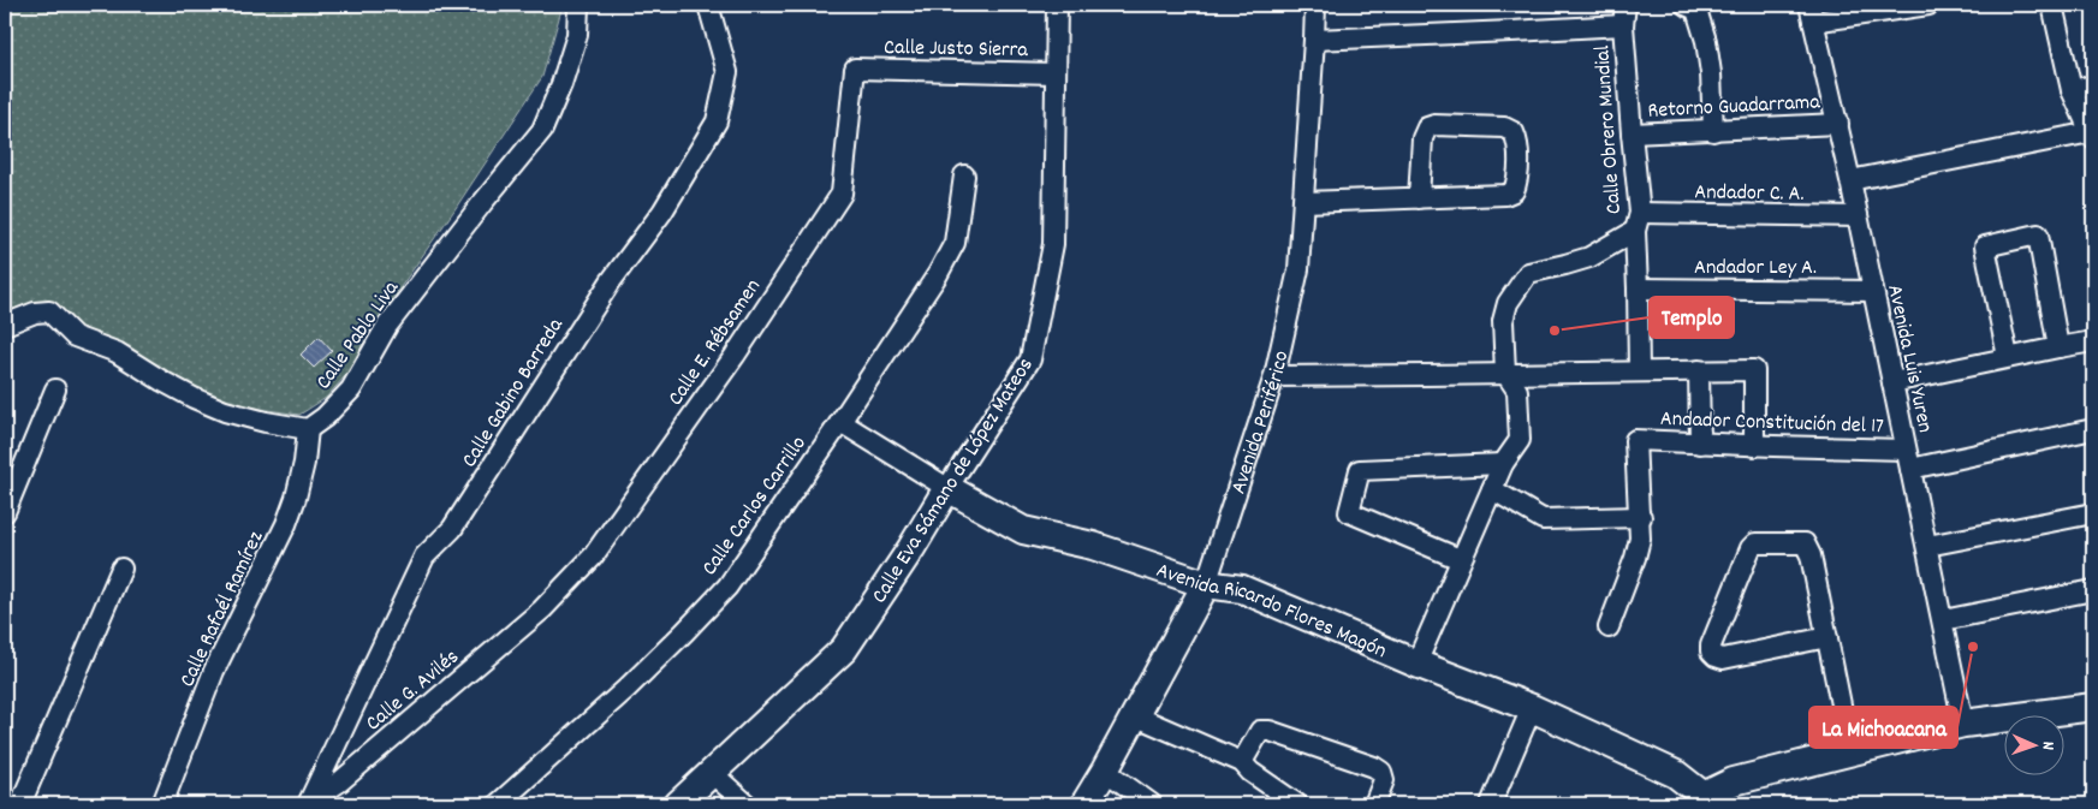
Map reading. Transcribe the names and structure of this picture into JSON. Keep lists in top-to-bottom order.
{
  "streets": {
    "street": [
      "Calle Justo Sierra",
      "Retorno Guadarrama",
      "Calle Obrero Mundial",
      "Andador C. A.",
      "Andador Ley A.",
      "Calle Pablo Liva",
      "Calle E. Rébsamen",
      "Avenida Luis Yuren",
      "Calle Gabino Barreda",
      "Andador Constitución del 17",
      "Avenida Periférico",
      "Calle Eva Sámano de López Mateos",
      "Calle Carlos Carrillo",
      "Calle Rafaél Ramírez",
      "Avenida Ricardo Flores Magón",
      "Calle G. Avilés"
    ]
  },
  "crossings": [
    ["Calle Justo Sierra", "Calle E. Rébsamen"],
    ["Calle Justo Sierra", "Calle Eva Sámano de López Mateos"],
    ["Retorno Guadarrama", "Calle Obrero Mundial"],
    ["Retorno Guadarrama", "Avenida Luis Yuren"],
    ["Calle Obrero Mundial", "Andador C. A."],
    ["Calle Obrero Mundial", "Andador Ley A."],
    ["Andador C. A.", "Avenida Luis Yuren"],
    ["Andador Ley A.", "Avenida Luis Yuren"],
    ["Calle Pablo Liva", "Calle Rafaél Ramírez"],
    ["Calle E. Rébsamen", "Calle G. Avilés"],
    ["Avenida Luis Yuren", "Andador Constitución del 17"],
    ["Calle Gabino Barreda", "Calle G. Avilés"],
    ["Avenida Periférico", "Avenida Ricardo Flores Magón"],
    ["Calle Eva Sámano de López Mateos", "Avenida Ricardo Flores Magón"],
    ["Calle Carlos Carrillo", "Avenida Ricardo Flores Magón"]
  ],
  "places": ["Templo", "La Michoacana"],
  "north": "right"
}
